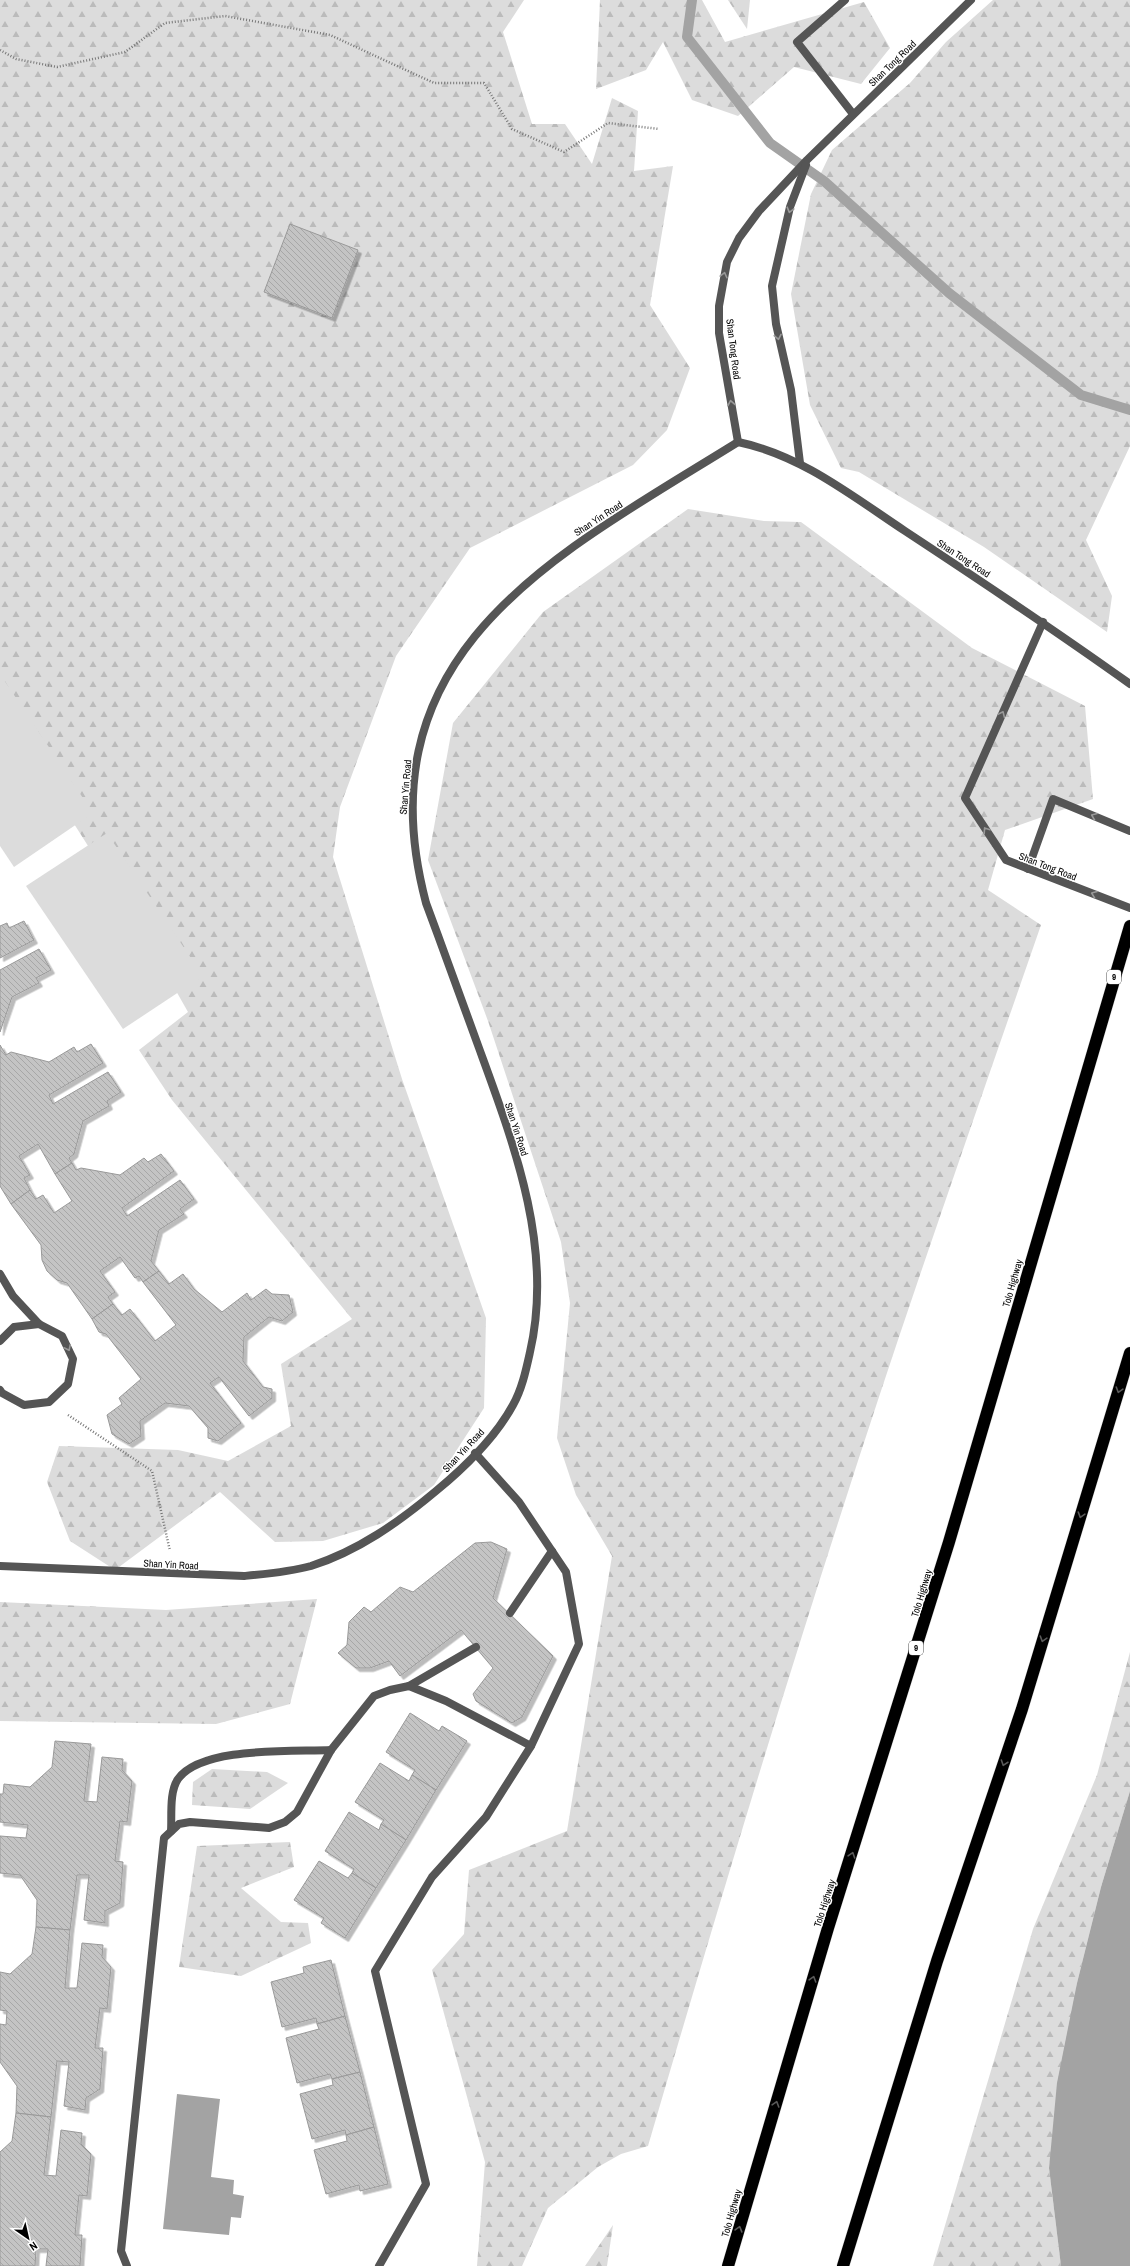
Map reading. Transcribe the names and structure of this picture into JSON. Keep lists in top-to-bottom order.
{
  "streets": {
    "highway": ["9", "Tolo Highway"],
    "street": ["Shan Tong Road", "Shan Yin Road"]
  },
  "crossings": [
    ["Shan Tong Road", "Shan Yin Road"]
  ],
  "one_way": ["Tolo Highway"],
  "north": "bottom right"
}
